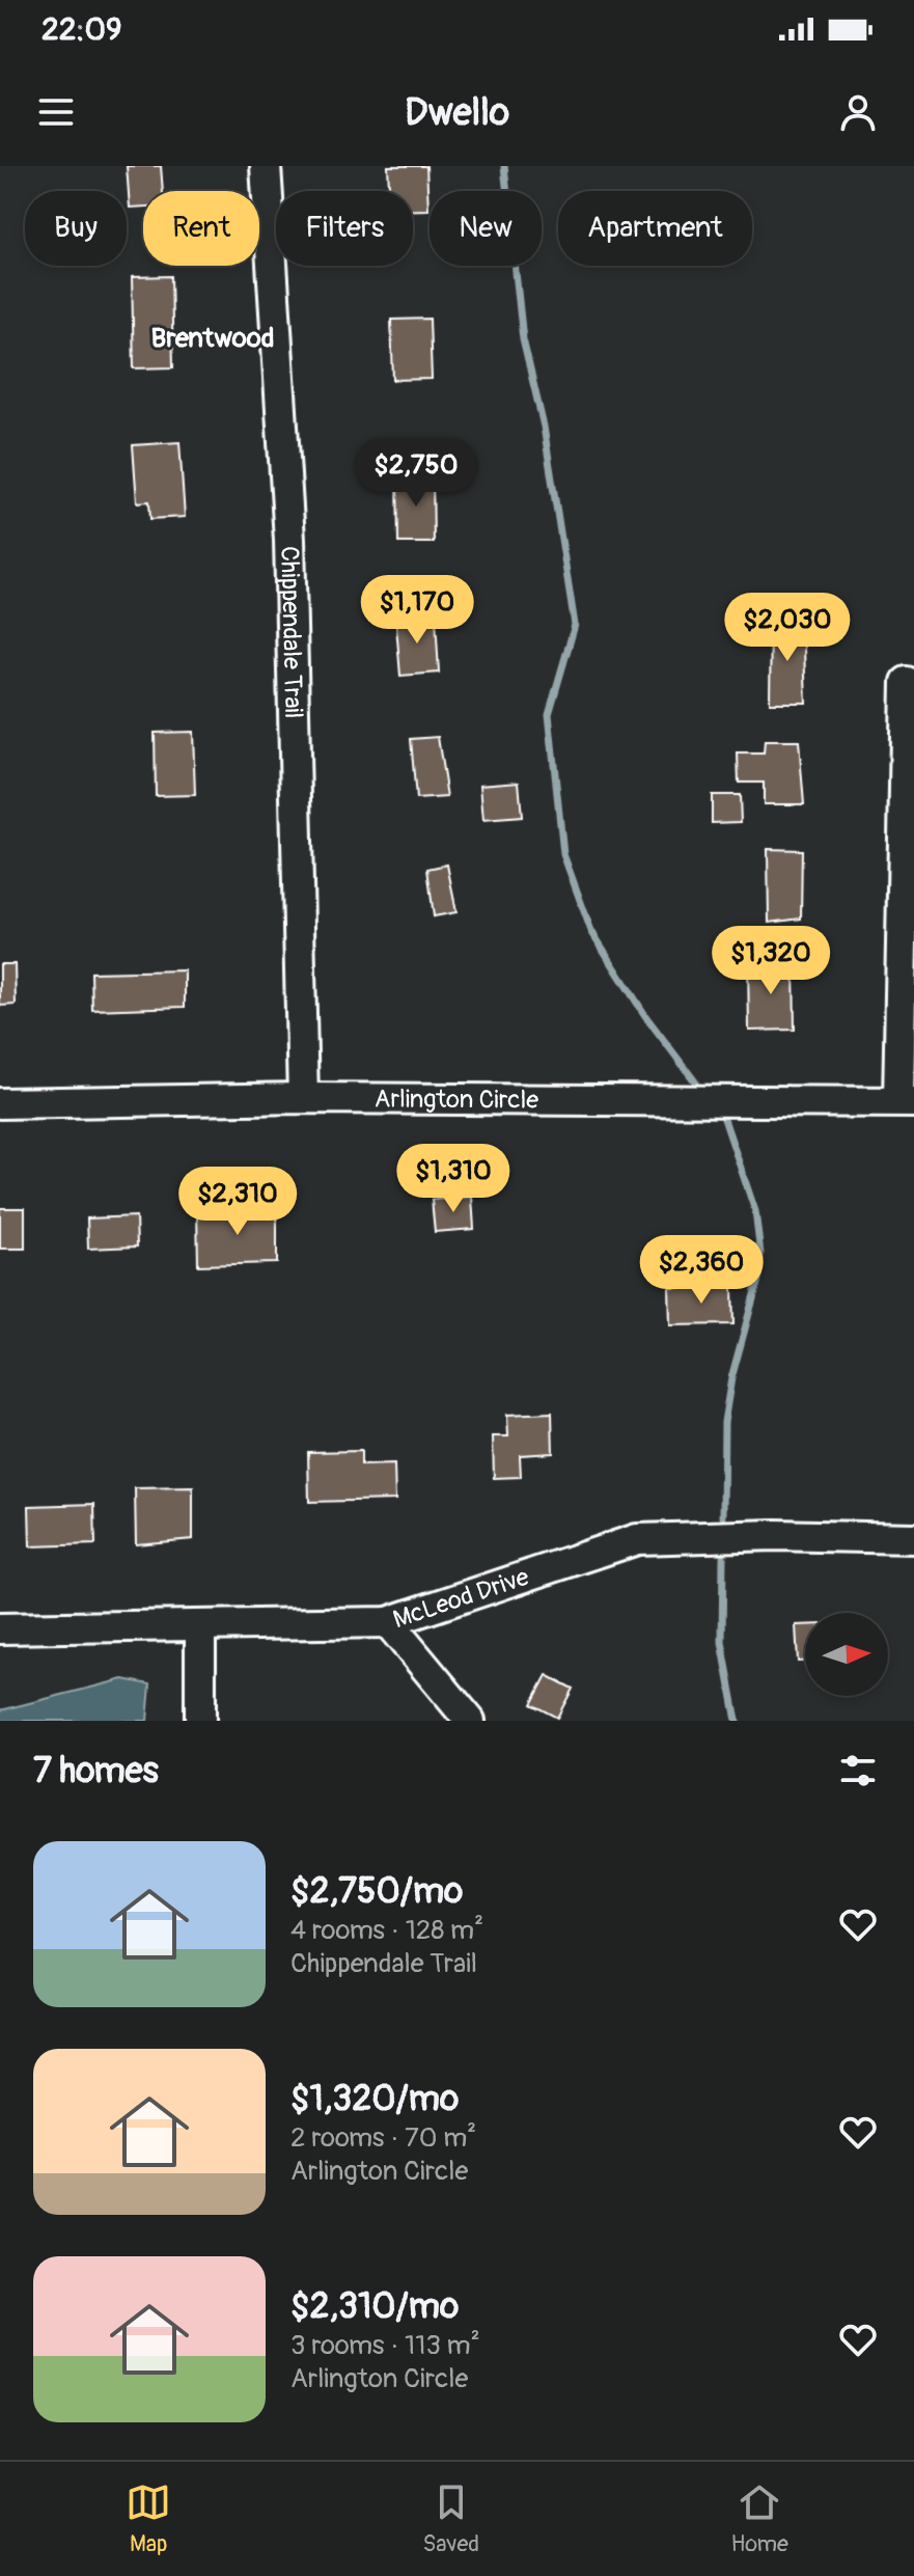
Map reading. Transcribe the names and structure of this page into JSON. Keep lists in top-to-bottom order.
{
  "streets": {
    "street": ["Chippendale Trail", "Arlington Circle", "McLeod Drive"]
  },
  "crossings": [
    ["Chippendale Trail", "Arlington Circle"]
  ],
  "districts": ["Brentwood"],
  "north": "right",
  "page": {
    "status": "22:09",
    "header": "Dwello",
    "chip": [
      "Buy",
      "Rent",
      "Filters",
      "New",
      "Apartment"
    ],
    "price": [
      "$2,750",
      "$1,170",
      "$2,030",
      "$1,320",
      "$1,310",
      "$2,310",
      "$2,360"
    ],
    "heading": "7 homes",
    "list": [
      {
        "name": "$2,750/mo",
        "note": "4 rooms · 128 m² · Chippendale Trail"
      },
      {
        "name": "$1,320/mo",
        "note": "2 rooms · 70 m² · Arlington Circle"
      },
      {
        "name": "$2,310/mo",
        "note": "3 rooms · 113 m² · Arlington Circle"
      }
    ],
    "tabs": ["Map", "Saved", "Home"]
  }
}
